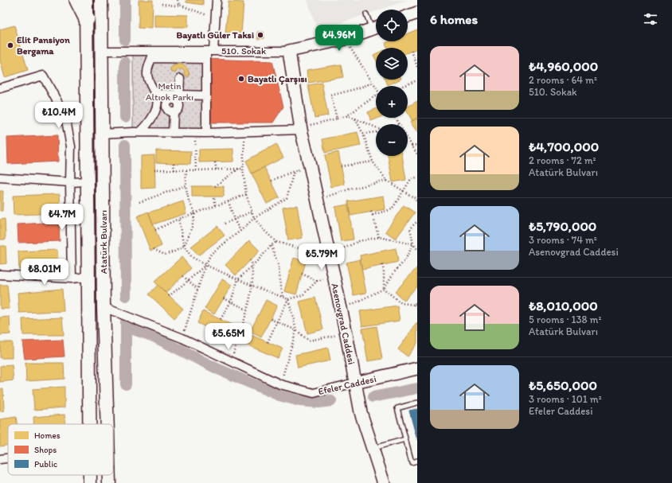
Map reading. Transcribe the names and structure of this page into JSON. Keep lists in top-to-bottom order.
{
  "streets": {
    "main road": [
      "510. Sokak",
      "Atatürk Bulvarı",
      "Asenovgrad Caddesi",
      "Efeler Caddesi"
    ]
  },
  "crossings": [
    ["510. Sokak", "Atatürk Bulvarı"],
    ["510. Sokak", "Asenovgrad Caddesi"],
    ["Atatürk Bulvarı", "Efeler Caddesi"],
    ["Asenovgrad Caddesi", "Efeler Caddesi"]
  ],
  "parks": ["Metin Altıok Parkı"],
  "places": ["Bayatlı Güler Taksi", "Elit Pansiyon Bergama", "Bayatlı Çarşısı"],
  "legend": ["Homes", "Shops", "Public"],
  "page": {
    "heading": "6 homes",
    "map_buttons": ["+", "−"],
    "price": [
      "₺4.96M",
      "₺10.4M",
      "₺4.7M",
      "₺5.79M",
      "₺8.01M",
      "₺5.65M"
    ],
    "list": [
      {
        "name": "₺4,960,000",
        "note": "2 rooms · 64 m² · 510. Sokak"
      },
      {
        "name": "₺4,700,000",
        "note": "2 rooms · 72 m² · Atatürk Bulvarı"
      },
      {
        "name": "₺5,790,000",
        "note": "3 rooms · 74 m² · Asenovgrad Caddesi"
      },
      {
        "name": "₺8,010,000",
        "note": "5 rooms · 138 m² · Atatürk Bulvarı"
      },
      {
        "name": "₺5,650,000",
        "note": "3 rooms · 101 m² · Efeler Caddesi"
      }
    ]
  }
}
